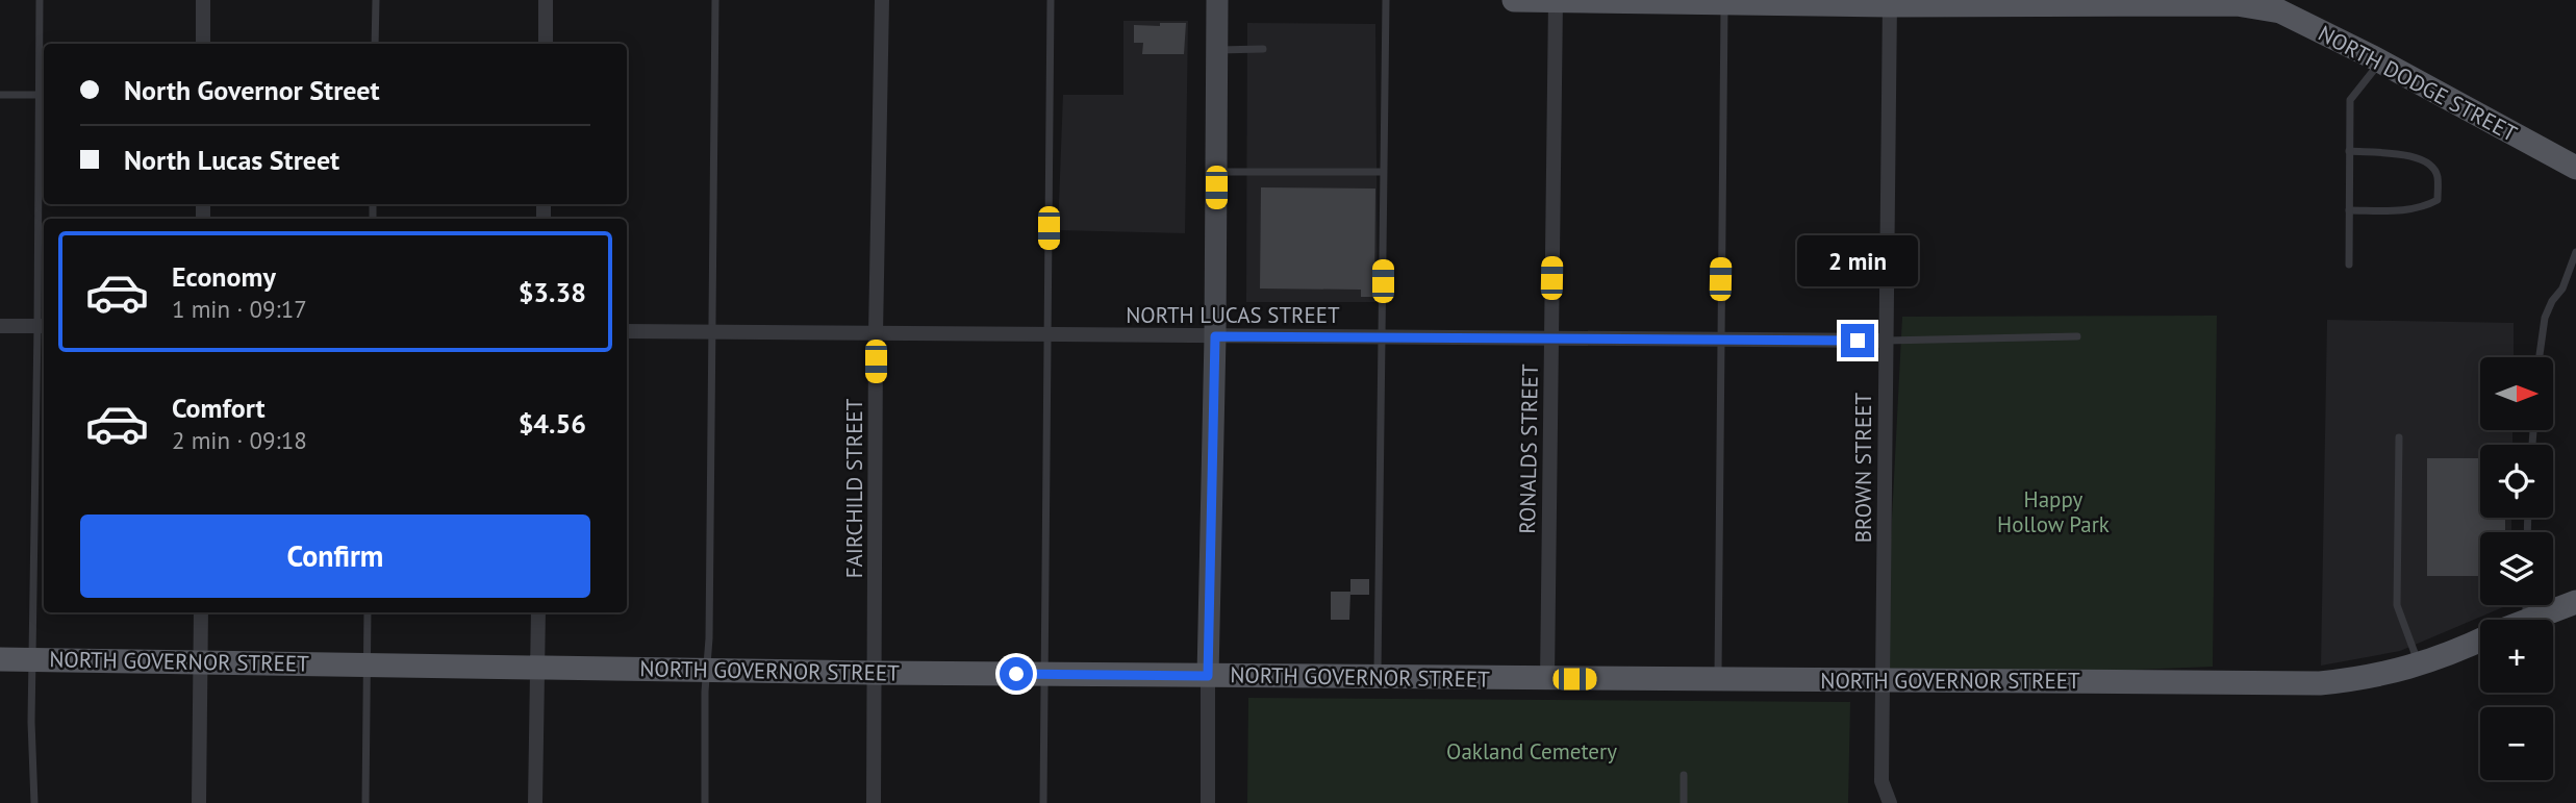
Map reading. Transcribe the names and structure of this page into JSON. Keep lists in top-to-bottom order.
{
  "streets": {
    "main road": ["NORTH DODGE STREET", "NORTH GOVERNOR STREET"],
    "street": [
      "NORTH LUCAS STREET",
      "RONALDS STREET",
      "BROWN STREET",
      "FAIRCHILD STREET"
    ]
  },
  "crossings": [
    ["NORTH DODGE STREET", "RONALDS STREET"],
    ["NORTH DODGE STREET", "BROWN STREET"],
    ["NORTH LUCAS STREET", "RONALDS STREET"],
    ["NORTH LUCAS STREET", "BROWN STREET"],
    ["NORTH LUCAS STREET", "FAIRCHILD STREET"],
    ["RONALDS STREET", "NORTH GOVERNOR STREET"],
    ["BROWN STREET", "NORTH GOVERNOR STREET"],
    ["FAIRCHILD STREET", "NORTH GOVERNOR STREET"]
  ],
  "parks": ["Happy Hollow Park", "Oakland Cemetery"],
  "north": "right",
  "page": {
    "banner": ["North Governor Street", "North Lucas Street"],
    "list": [
      {
        "name": "Economy",
        "note": "1 min · 09:17",
        "value": "$3.38"
      },
      {
        "name": "Comfort",
        "note": "2 min · 09:18",
        "value": "$4.56"
      }
    ],
    "bubble": "2 min",
    "map_buttons": ["+", "−"],
    "buttons": "Confirm"
  }
}
